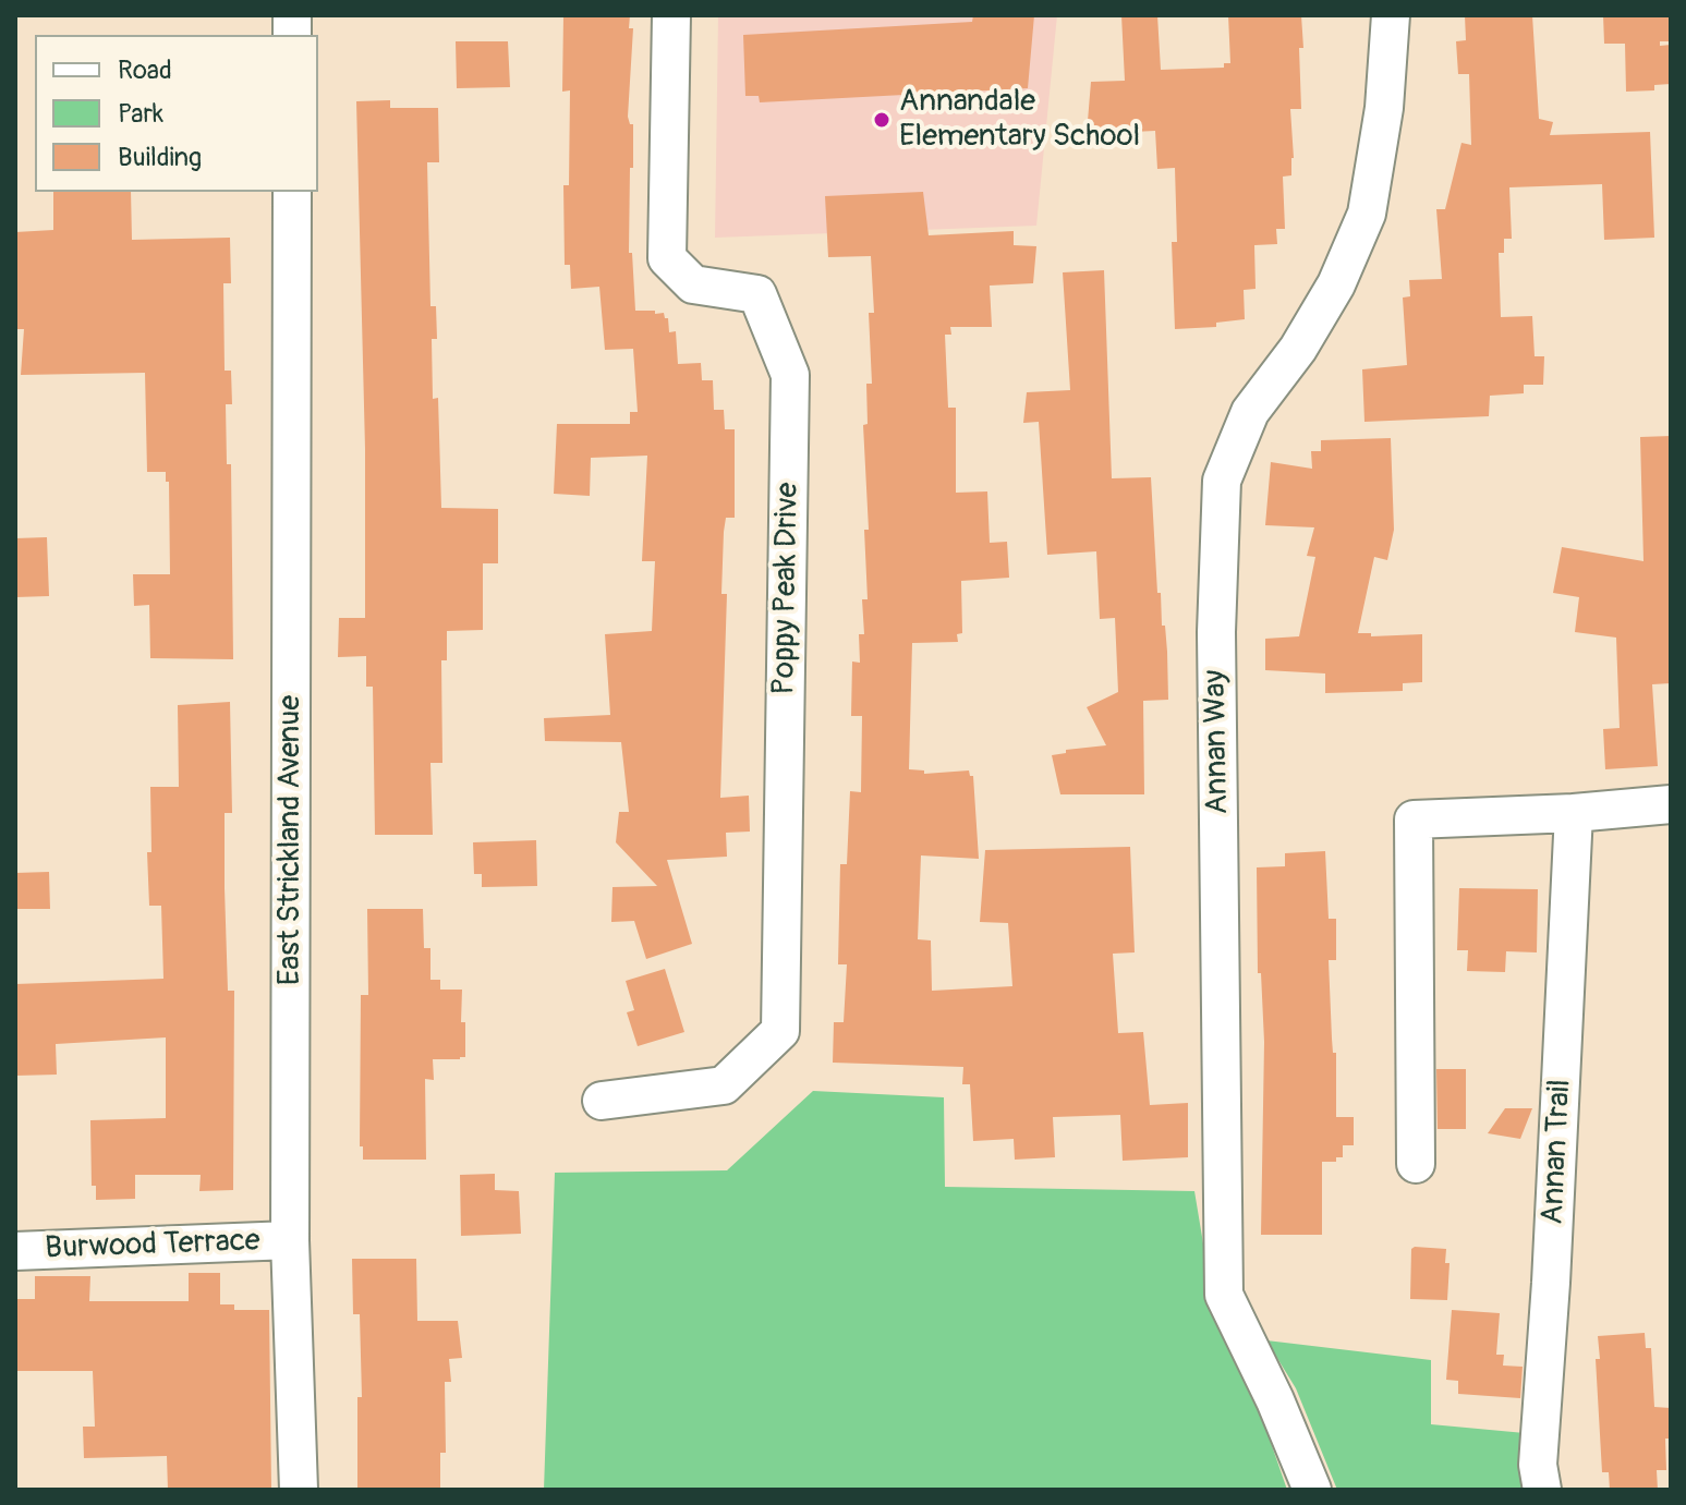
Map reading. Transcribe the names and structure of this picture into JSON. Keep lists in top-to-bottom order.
{
  "streets": {
    "street": [
      "Poppy Peak Drive",
      "Annan Way",
      "East Strickland Avenue",
      "Annan Trail",
      "Burwood Terrace"
    ]
  },
  "crossings": [
    ["East Strickland Avenue", "Burwood Terrace"]
  ],
  "places": ["Annandale Elementary School"],
  "legend": ["Road", "Park", "Building"]
}
